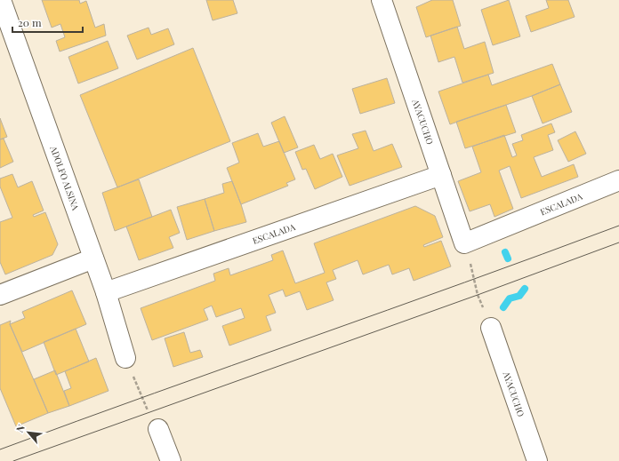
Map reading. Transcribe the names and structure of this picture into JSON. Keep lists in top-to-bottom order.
{
  "streets": {
    "street": ["AYACUCHO", "ADOLFO ALSINA", "ESCALADA"]
  },
  "crossings": [
    ["AYACUCHO", "ESCALADA"],
    ["ADOLFO ALSINA", "ESCALADA"]
  ],
  "scale_bar": "20 m",
  "north": "top left"
}
